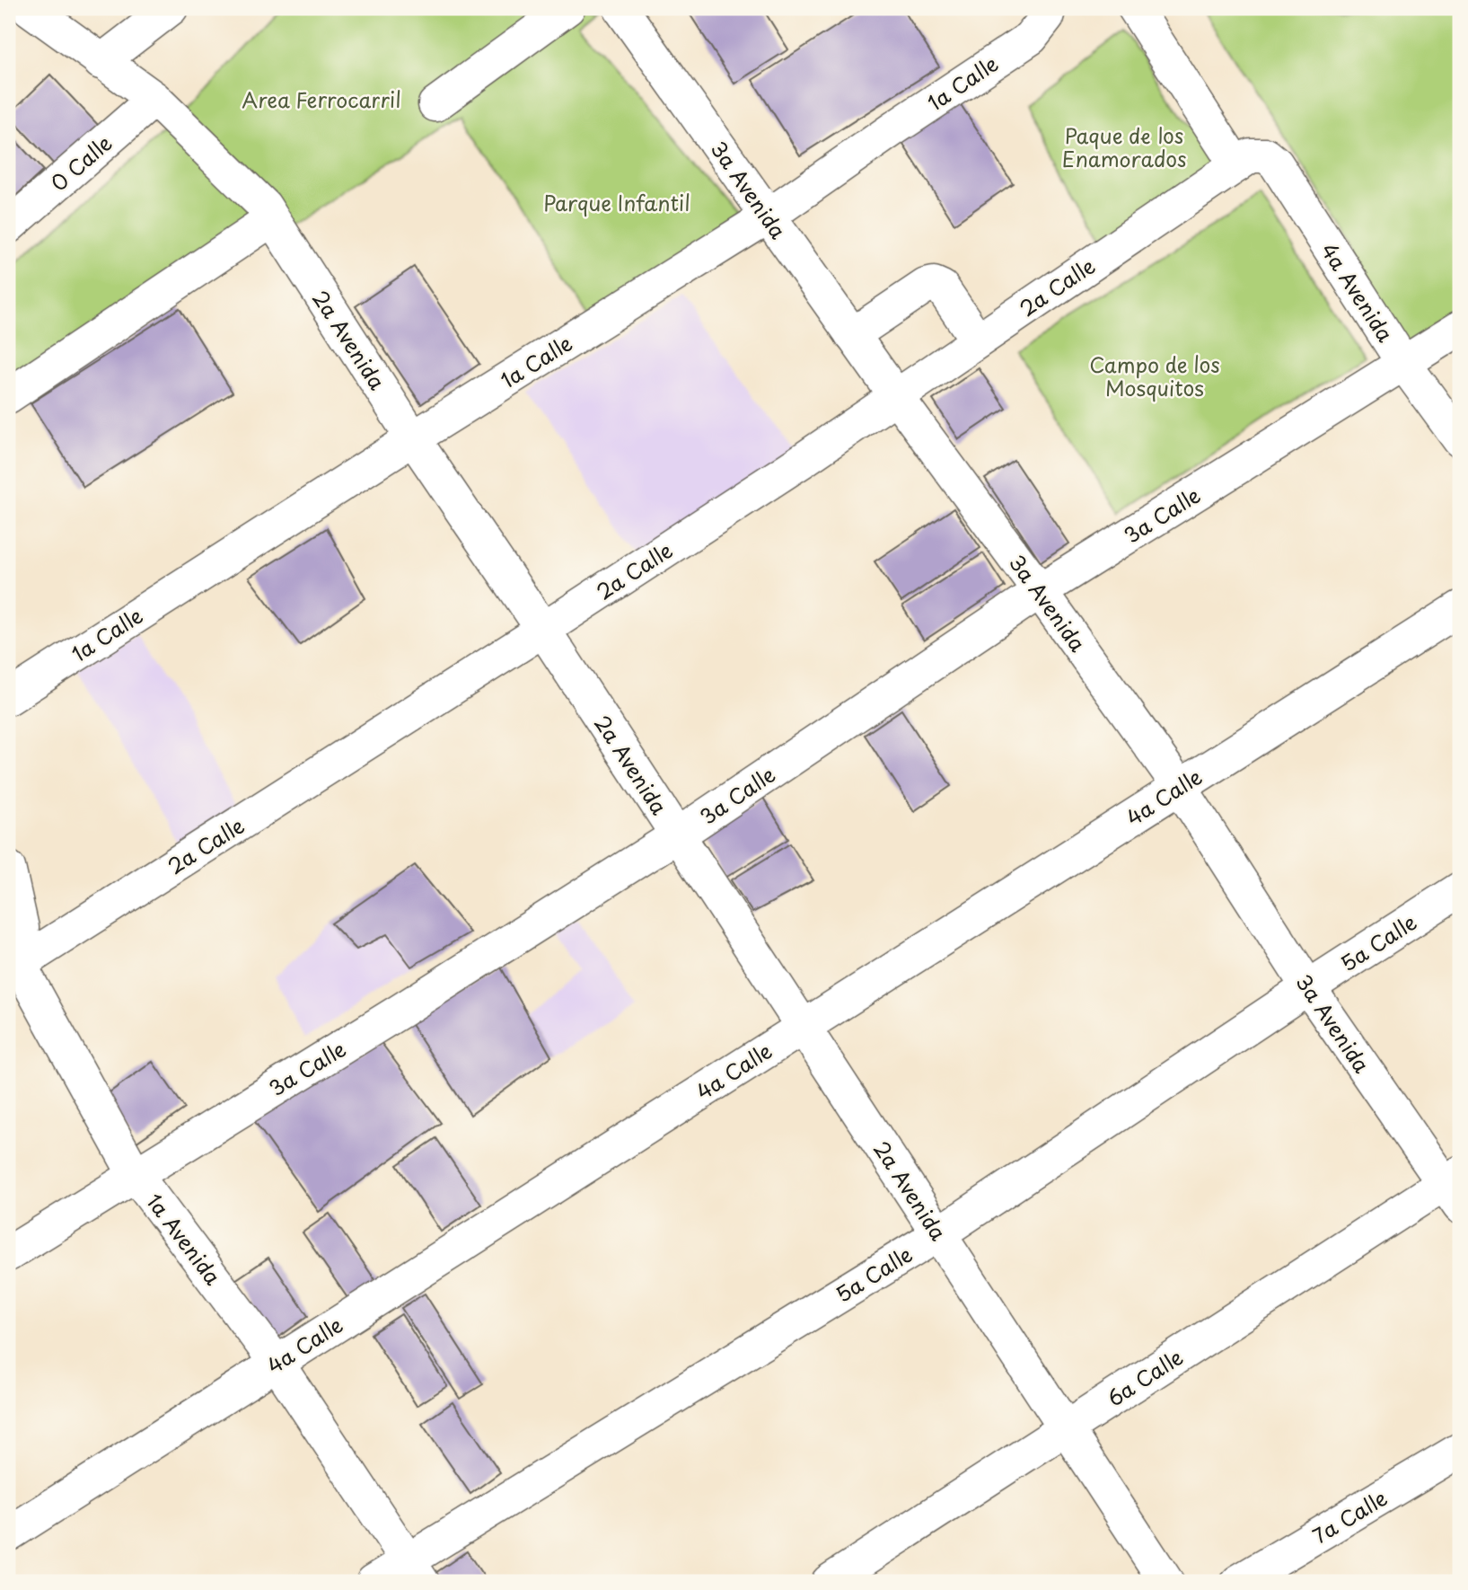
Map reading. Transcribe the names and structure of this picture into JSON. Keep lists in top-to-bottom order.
{
  "streets": {
    "street": [
      "1a Calle",
      "0 Calle",
      "3a Avenida",
      "2a Calle",
      "4a Avenida",
      "2a Avenida",
      "3a Calle",
      "4a Calle",
      "5a Calle",
      "1a Avenida",
      "6a Calle",
      "7a Calle"
    ]
  },
  "crossings": [
    ["1a Calle", "3a Avenida"],
    ["1a Calle", "2a Avenida"],
    ["0 Calle", "2a Avenida"],
    ["3a Avenida", "2a Calle"],
    ["3a Avenida", "3a Calle"],
    ["3a Avenida", "4a Calle"],
    ["3a Avenida", "5a Calle"],
    ["3a Avenida", "6a Calle"],
    ["2a Calle", "4a Avenida"],
    ["2a Calle", "2a Avenida"],
    ["2a Calle", "1a Avenida"],
    ["4a Avenida", "3a Calle"],
    ["2a Avenida", "3a Calle"],
    ["2a Avenida", "4a Calle"],
    ["2a Avenida", "5a Calle"],
    ["2a Avenida", "6a Calle"],
    ["3a Calle", "1a Avenida"],
    ["4a Calle", "1a Avenida"],
    ["5a Calle", "1a Avenida"]
  ],
  "parks": [
    "Area Ferrocarril",
    "Paque de los Enamorados",
    "Parque Infantil",
    "Campo de los Mosquitos"
  ]
}
